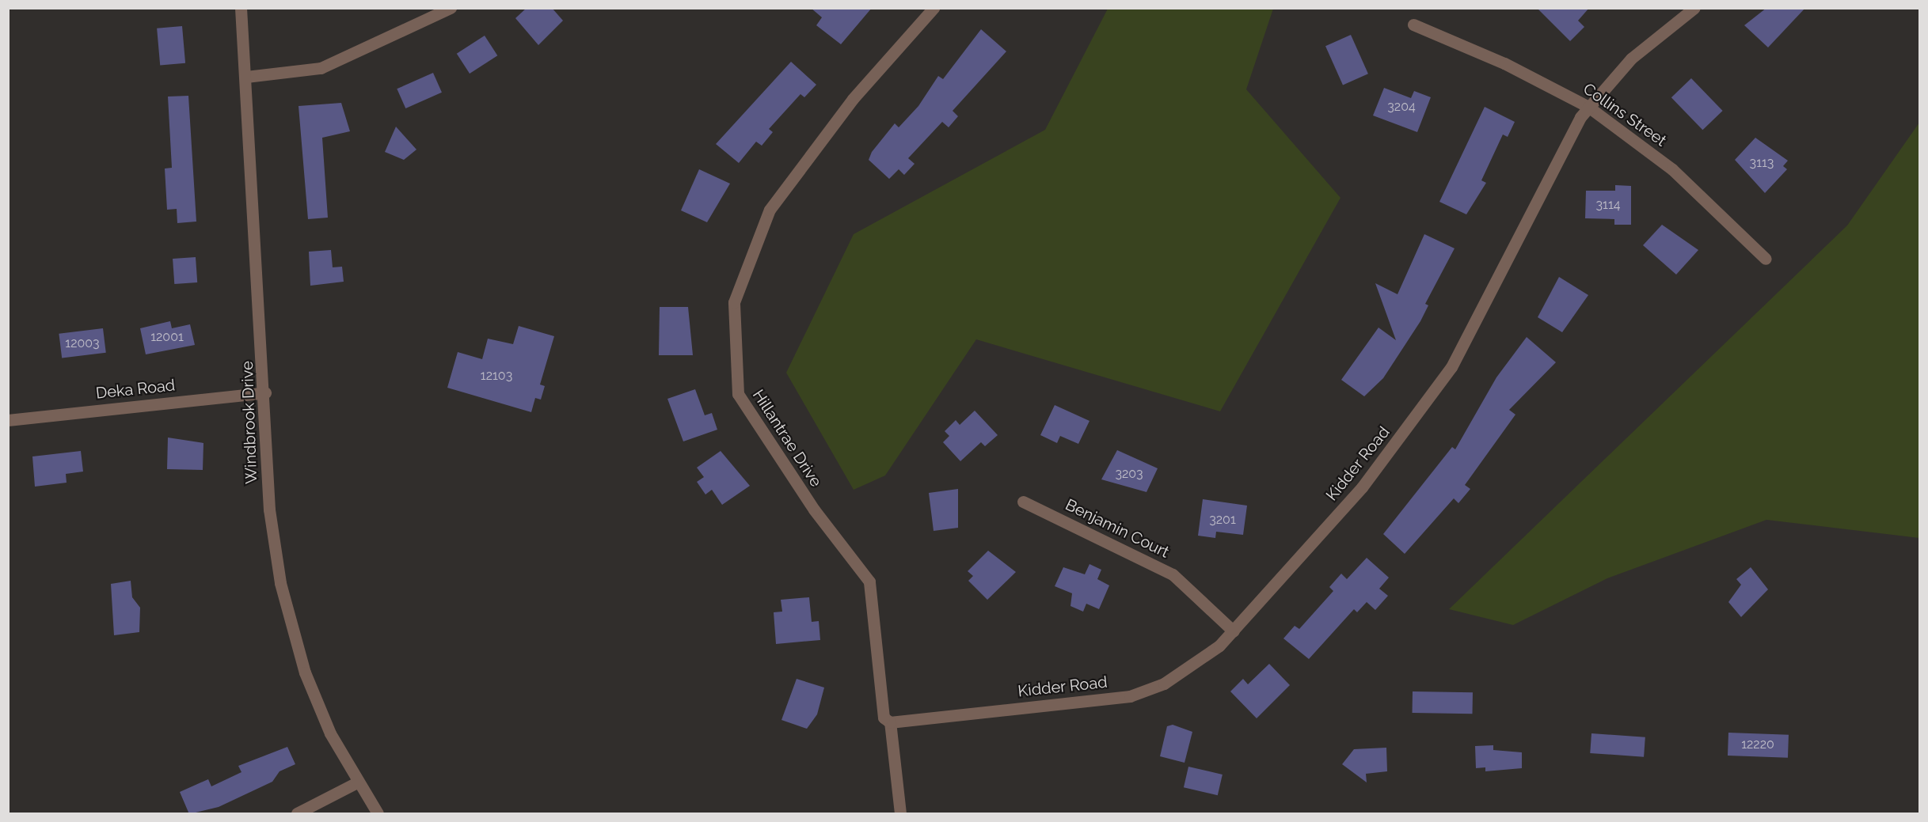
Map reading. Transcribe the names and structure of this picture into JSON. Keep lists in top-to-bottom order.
{
  "streets": {
    "street": [
      "Collins Street",
      "Deka Road",
      "Windbrook Drive",
      "Hillantrae Drive",
      "Kidder Road",
      "Benjamin Court"
    ]
  },
  "crossings": [
    ["Collins Street", "Kidder Road"],
    ["Deka Road", "Windbrook Drive"],
    ["Hillantrae Drive", "Kidder Road"],
    ["Kidder Road", "Benjamin Court"]
  ],
  "house_numbers": [
    "3204",
    "3113",
    "3114",
    "12001",
    "12003",
    "12103",
    "3203",
    "3201",
    "12220"
  ]
}
